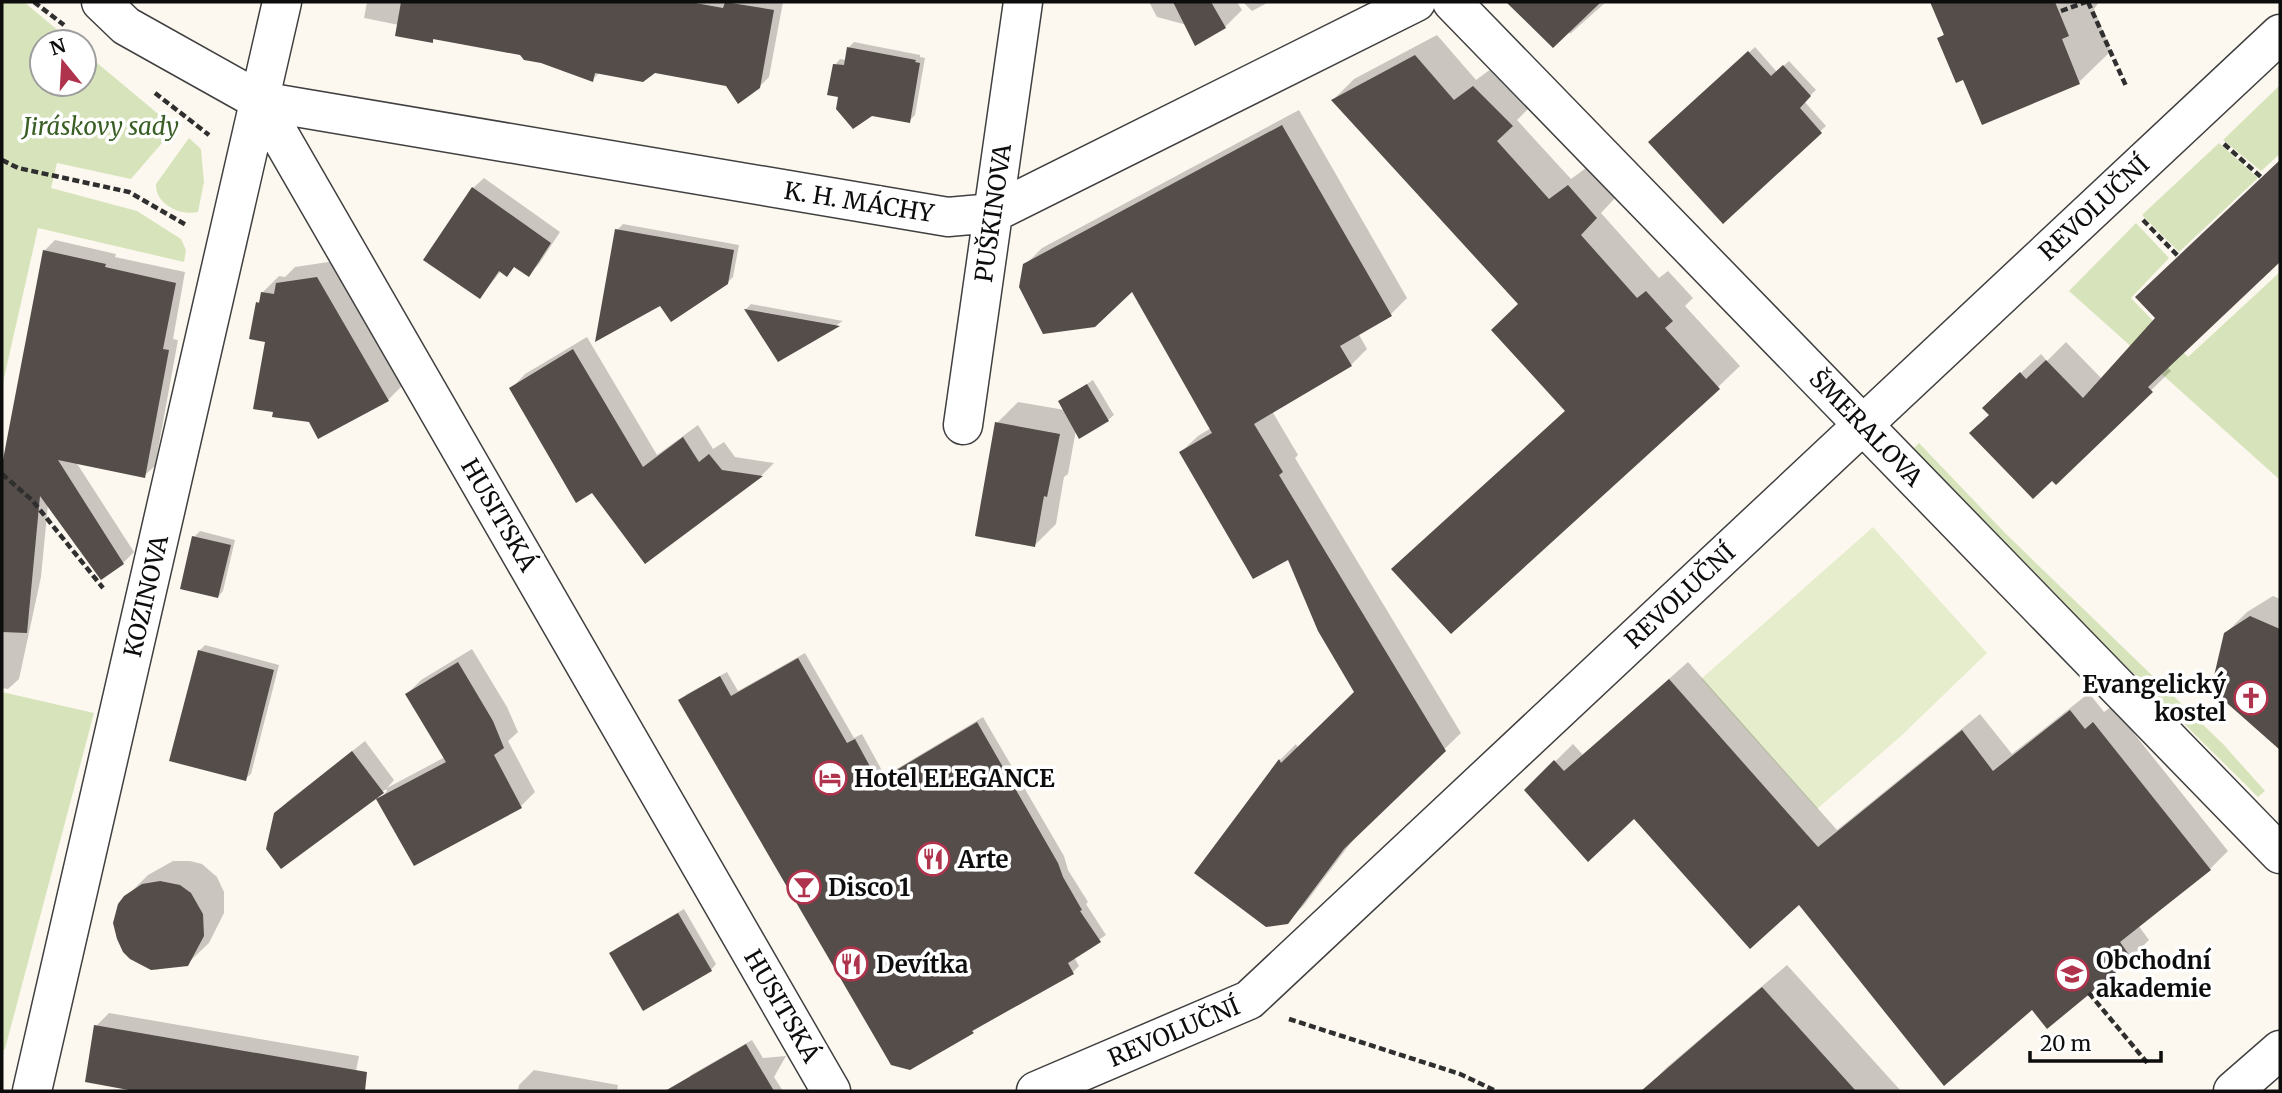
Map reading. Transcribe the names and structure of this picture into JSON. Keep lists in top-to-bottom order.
{
  "streets": {
    "street": [
      "K. H. MÁCHY",
      "REVOLUČNÍ",
      "PUŠKINOVA",
      "ŠMERALOVA",
      "HUSITSKÁ",
      "KOZINOVA"
    ]
  },
  "crossings": [
    ["K. H. MÁCHY", "PUŠKINOVA"],
    ["K. H. MÁCHY", "HUSITSKÁ"],
    ["K. H. MÁCHY", "KOZINOVA"],
    ["REVOLUČNÍ", "ŠMERALOVA"],
    ["HUSITSKÁ", "KOZINOVA"]
  ],
  "parks": ["Jiráskovy sady"],
  "places": {
    "church": ["Evangelický kostel"],
    "hotel": ["Hotel ELEGANCE"],
    "restaurant": ["Arte", "Devítka"],
    "bar": ["Disco 1"],
    "school or university": ["Obchodní akademie"]
  },
  "scale_bar": "20 m",
  "north": "top"
}
